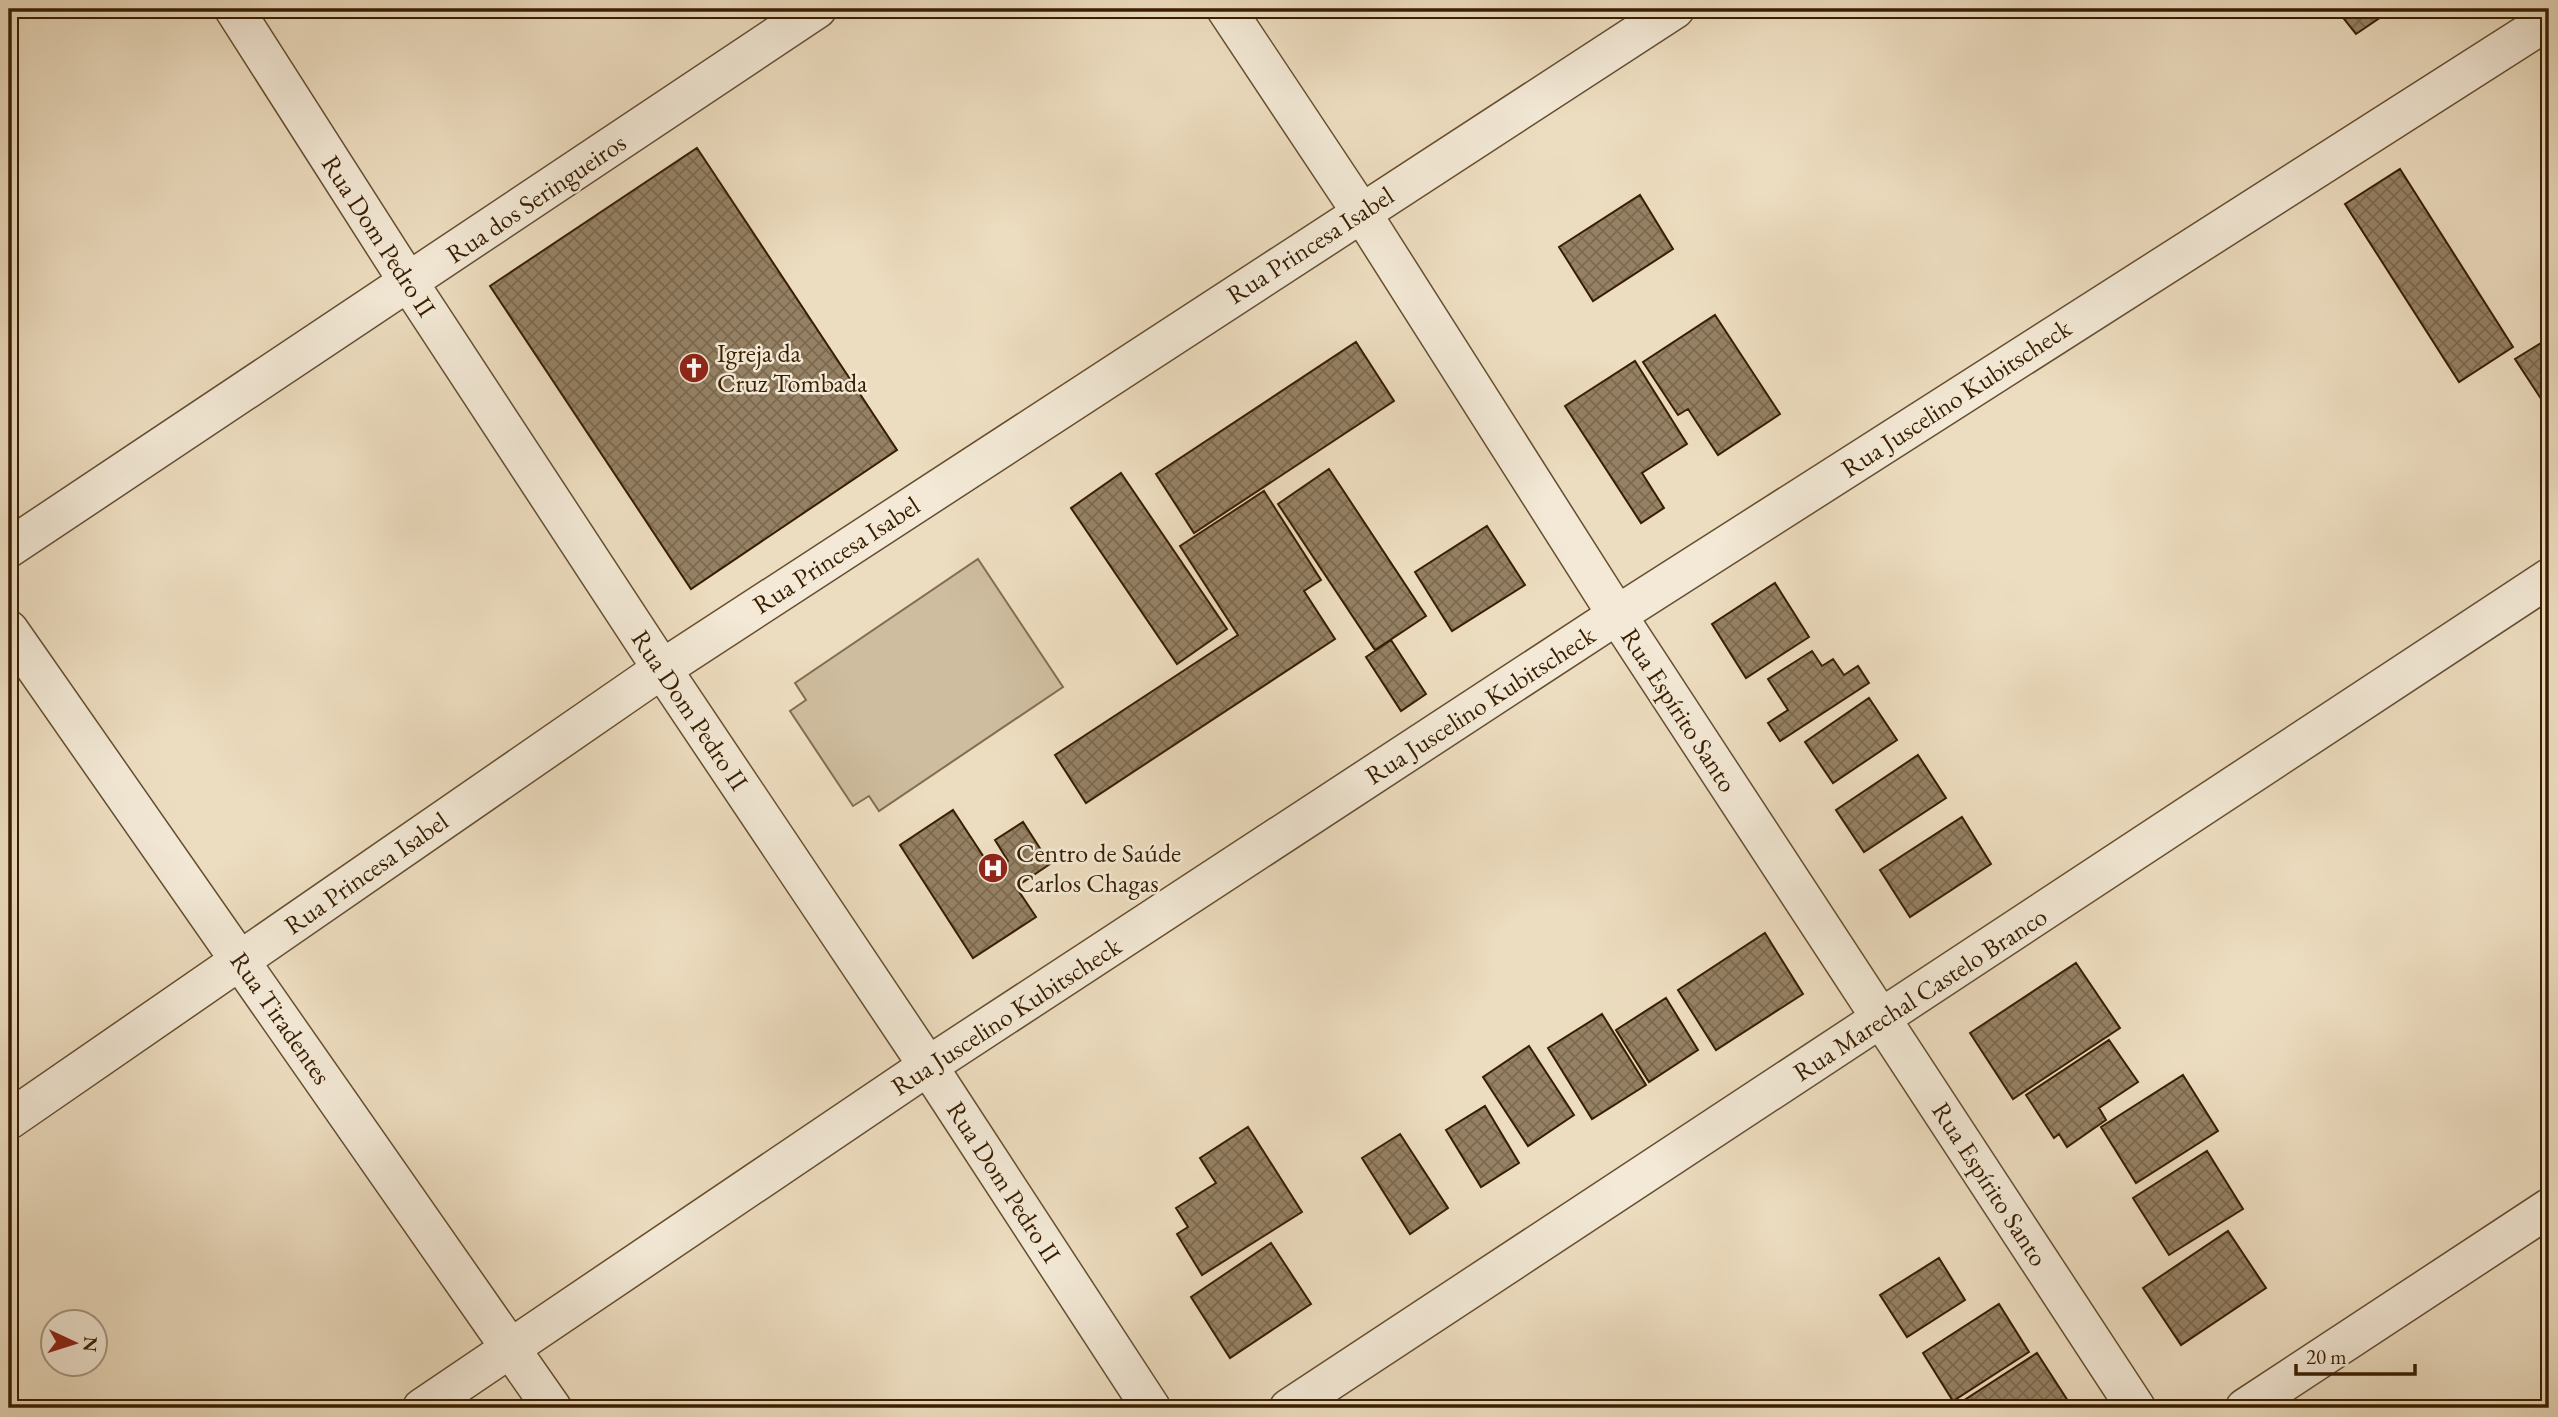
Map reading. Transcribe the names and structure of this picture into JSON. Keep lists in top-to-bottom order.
{
  "streets": {
    "street": [
      "Rua dos Seringueiros",
      "Rua Dom Pedro II",
      "Rua Princesa Isabel",
      "Rua Juscelino Kubitscheck",
      "Rua Espírito Santo",
      "Rua Marechal Castelo Branco",
      "Rua Tiradentes"
    ]
  },
  "crossings": [
    ["Rua dos Seringueiros", "Rua Dom Pedro II"],
    ["Rua Dom Pedro II", "Rua Princesa Isabel"],
    ["Rua Dom Pedro II", "Rua Juscelino Kubitscheck"],
    ["Rua Princesa Isabel", "Rua Espírito Santo"],
    ["Rua Princesa Isabel", "Rua Tiradentes"],
    ["Rua Juscelino Kubitscheck", "Rua Espírito Santo"],
    ["Rua Juscelino Kubitscheck", "Rua Tiradentes"],
    ["Rua Espírito Santo", "Rua Marechal Castelo Branco"]
  ],
  "places": {
    "church": ["Igreja da Cruz Tombada"],
    "hospital": ["Centro de Saúde Carlos Chagas"]
  },
  "scale_bar": "20 m",
  "north": "right"
}
